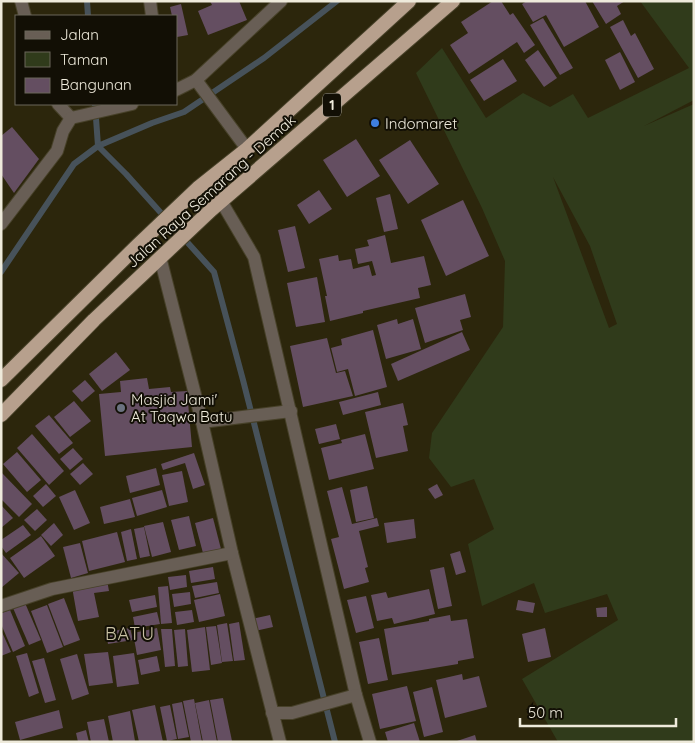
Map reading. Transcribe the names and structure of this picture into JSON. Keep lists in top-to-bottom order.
{
  "streets": {
    "highway": ["1", "Jalan Raya Semarang - Demak"]
  },
  "districts": ["BATU"],
  "places": ["Indomaret", "Masjid Jami' At Taqwa Batu"],
  "legend": ["Jalan", "Taman", "Bangunan"],
  "scale_bar": "50 m"
}
